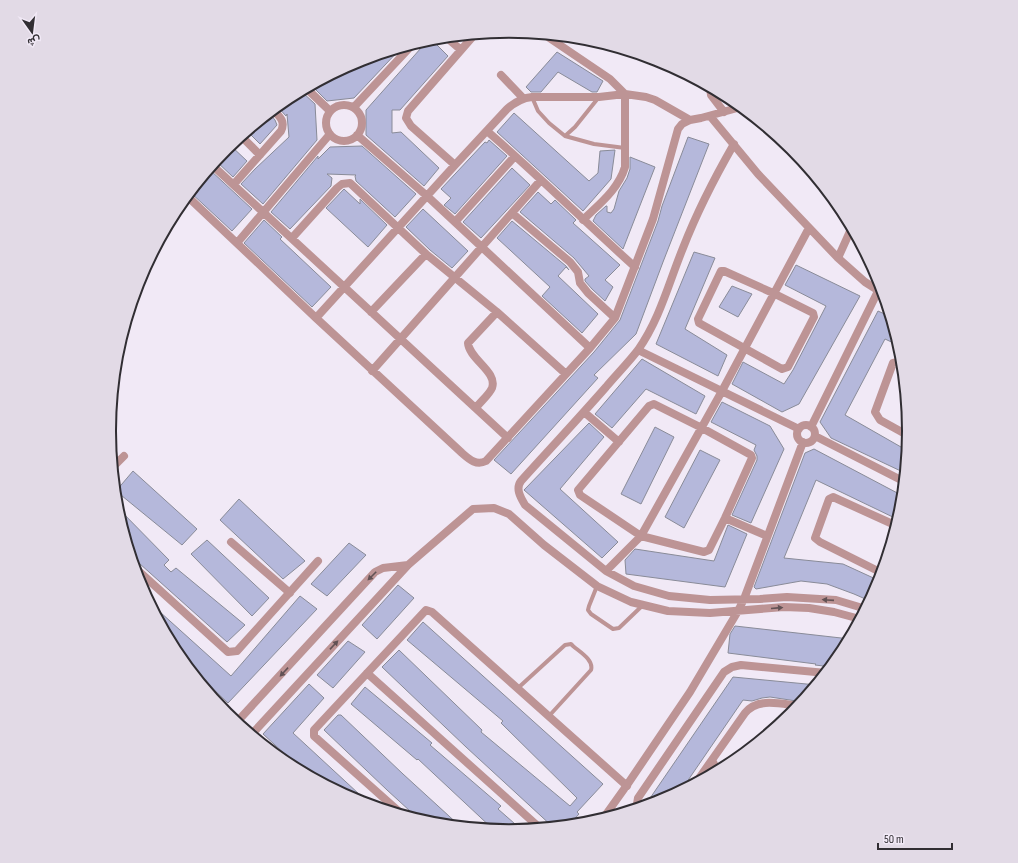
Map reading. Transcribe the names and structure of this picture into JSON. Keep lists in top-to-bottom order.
{
  "scale_bar": "50 m",
  "north": "bottom"
}
